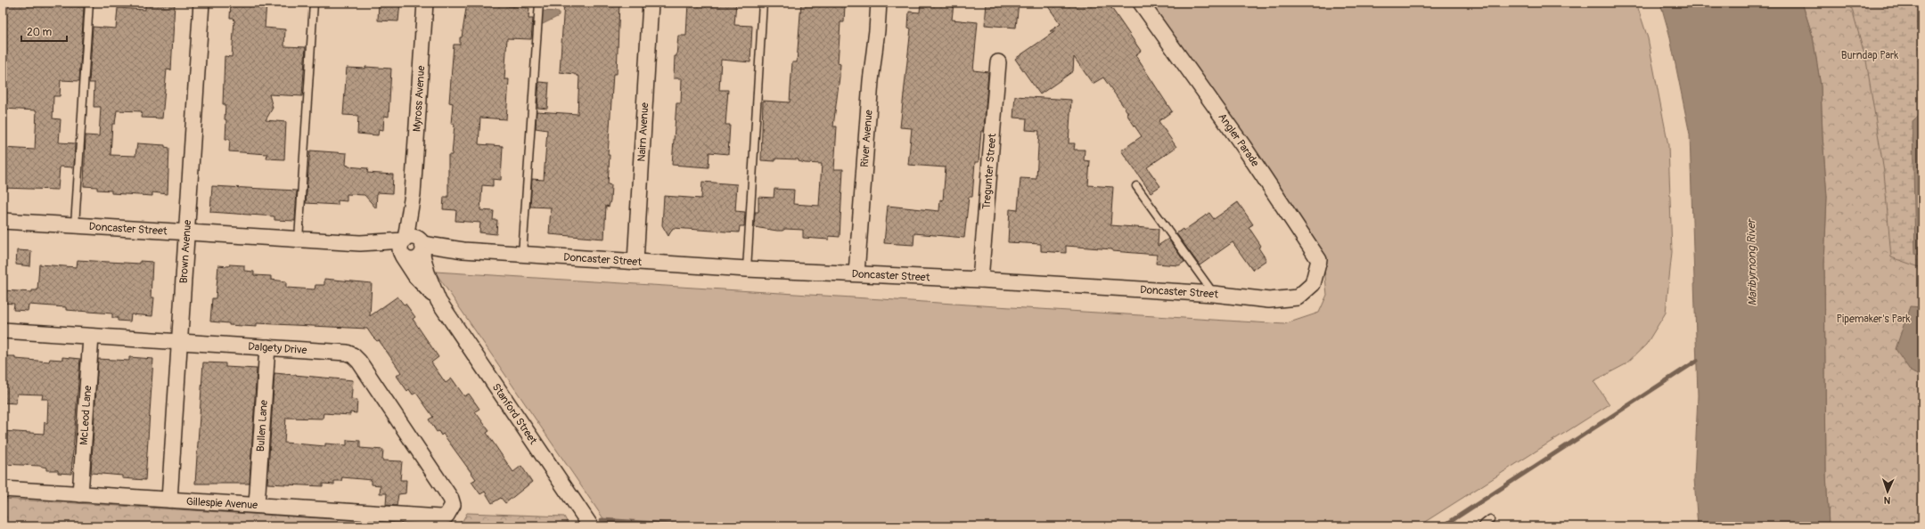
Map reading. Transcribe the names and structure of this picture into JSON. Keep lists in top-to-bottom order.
{
  "streets": {
    "street": [
      "Myross Avenue",
      "Nairn Avenue",
      "River Avenue",
      "Angler Parade",
      "Tregunter Street",
      "Doncaster Street",
      "Brown Avenue",
      "Dalgety Drive",
      "Stanford Street",
      "McLeod Lane",
      "Bullen Lane",
      "Gillespie Avenue"
    ]
  },
  "crossings": [
    ["Myross Avenue", "Doncaster Street"],
    ["Myross Avenue", "Stanford Street"],
    ["Nairn Avenue", "Doncaster Street"],
    ["River Avenue", "Doncaster Street"],
    ["Angler Parade", "Doncaster Street"],
    ["Tregunter Street", "Doncaster Street"],
    ["Doncaster Street", "Brown Avenue"],
    ["Doncaster Street", "Stanford Street"],
    ["Brown Avenue", "Dalgety Drive"],
    ["Brown Avenue", "Gillespie Avenue"],
    ["Dalgety Drive", "McLeod Lane"],
    ["Dalgety Drive", "Bullen Lane"],
    ["Dalgety Drive", "Gillespie Avenue"],
    ["McLeod Lane", "Gillespie Avenue"],
    ["Bullen Lane", "Gillespie Avenue"]
  ],
  "water": ["Maribyrnong River"],
  "parks": ["Burndap Park", "Pipemaker's Park"],
  "scale_bar": "20 m",
  "north": "bottom"
}
